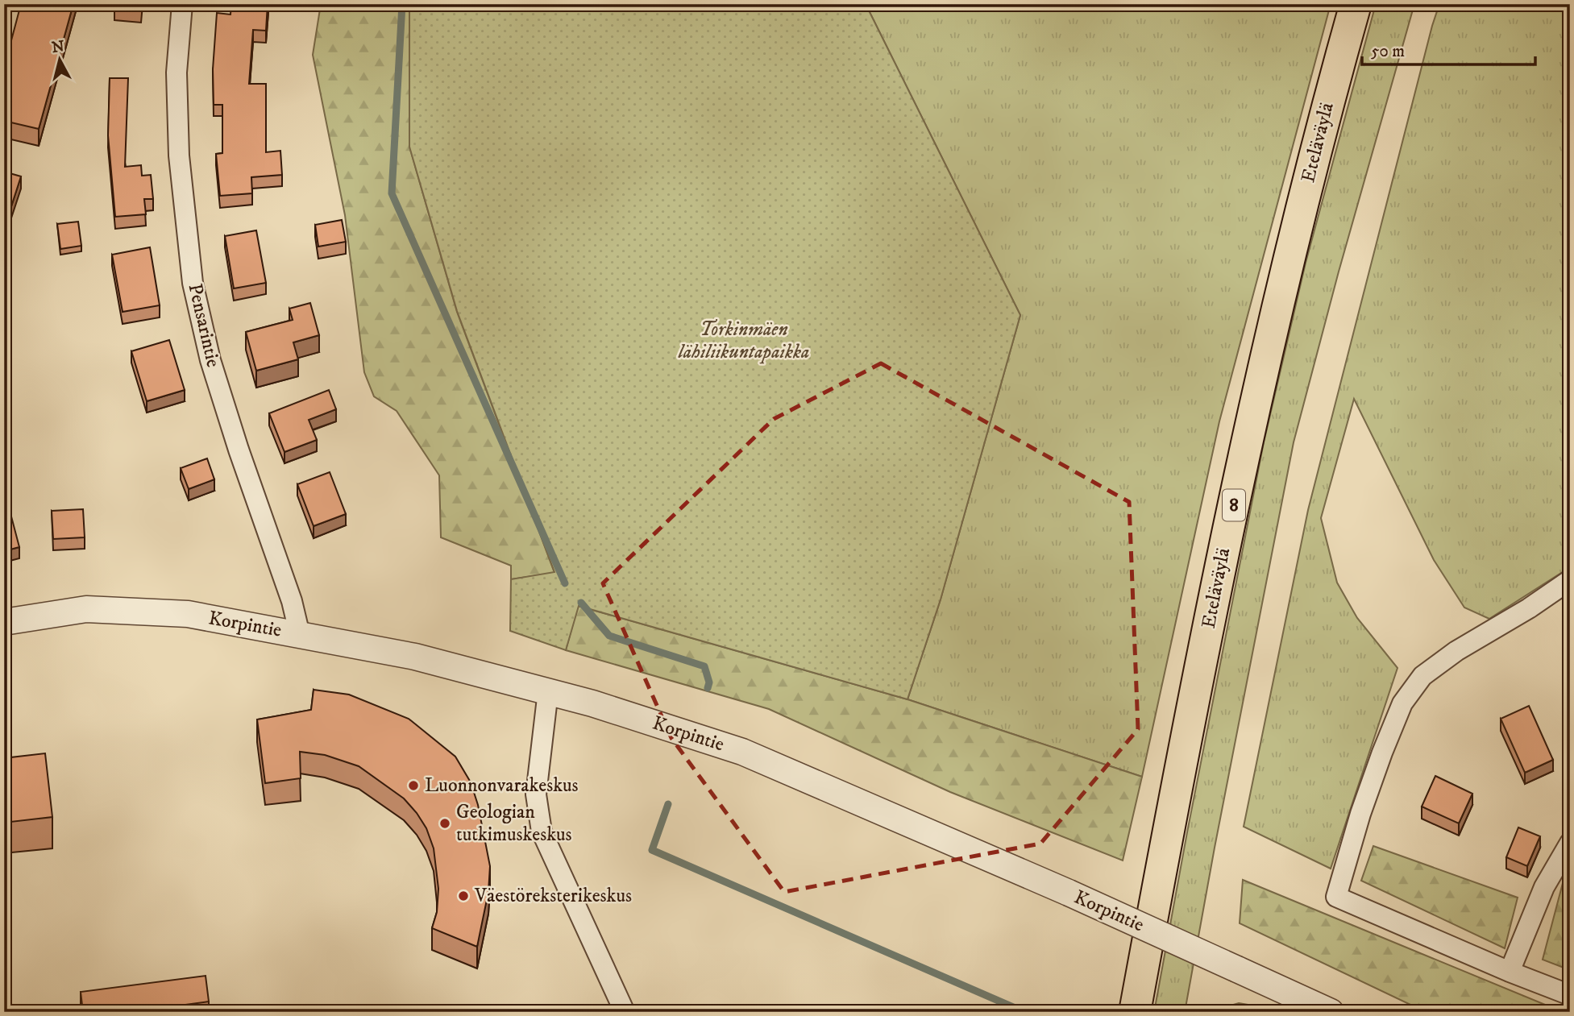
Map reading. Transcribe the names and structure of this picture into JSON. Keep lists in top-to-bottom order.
{
  "streets": {
    "highway": ["Eteläväylä", "8"],
    "street": ["Pensarintie", "Korpintie"]
  },
  "crossings": [
    ["Pensarintie", "Korpintie"]
  ],
  "parks": ["Torkinmäen lähiliikuntapaikka"],
  "places": ["Luonnonvarakeskus", "Geologian tutkimuskeskus", "Väestöreksterikeskus"],
  "scale_bar": "50 m",
  "north": "top"
}
